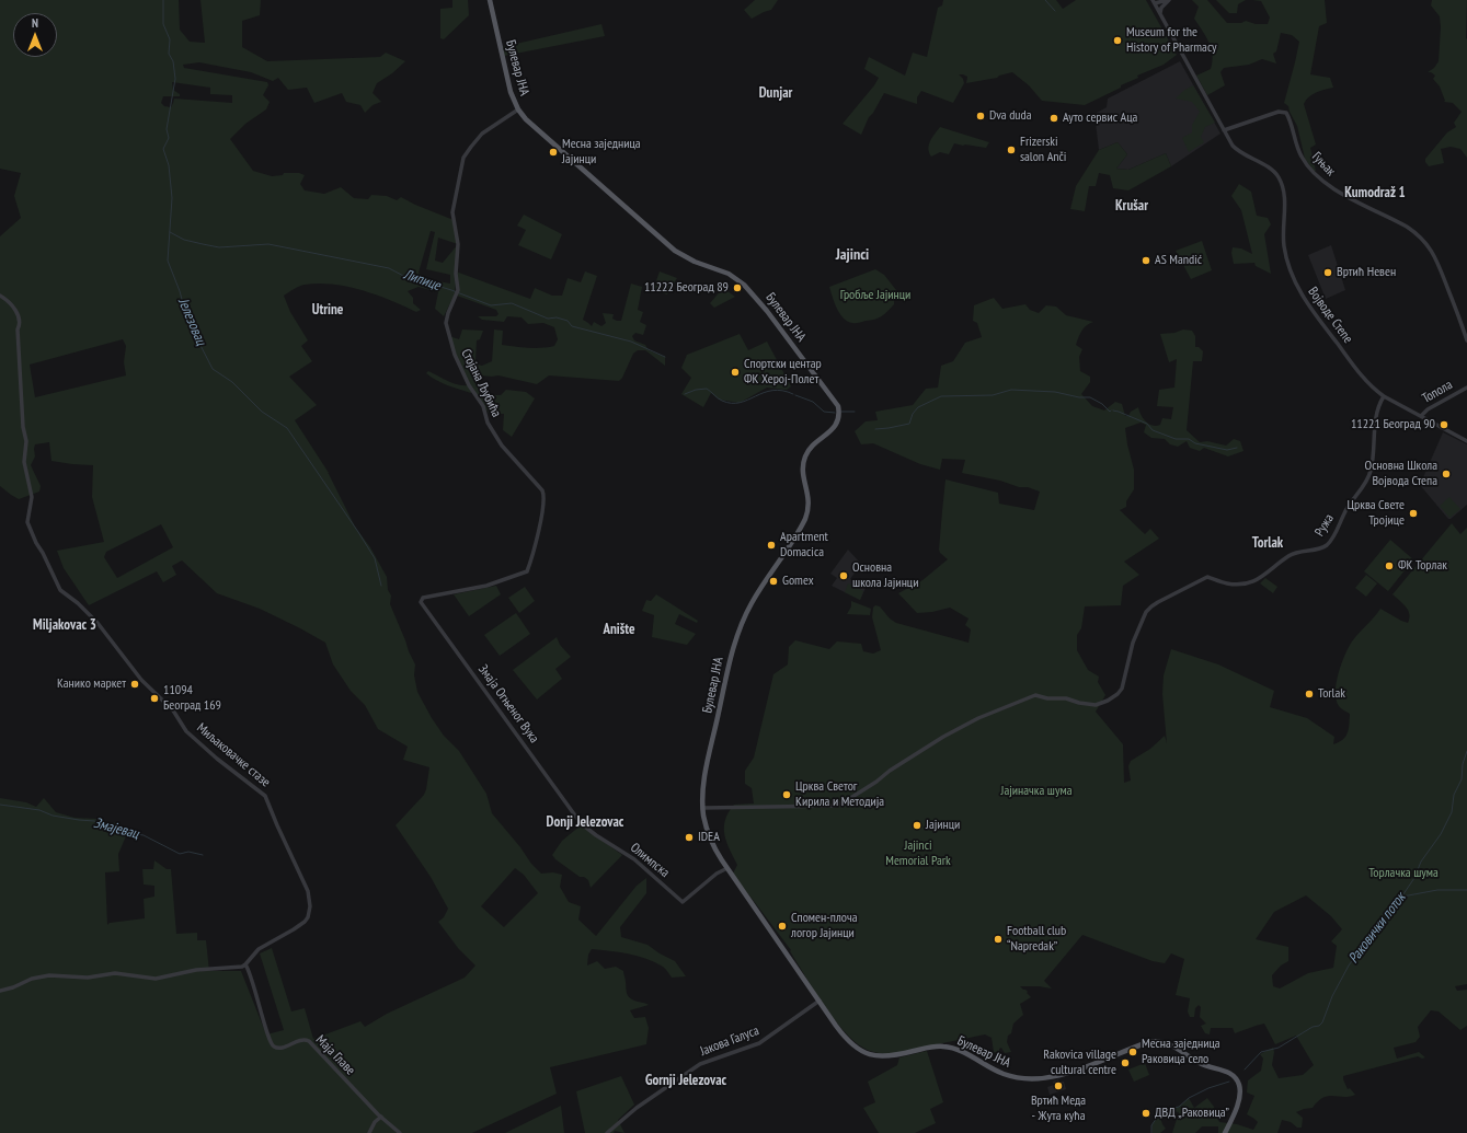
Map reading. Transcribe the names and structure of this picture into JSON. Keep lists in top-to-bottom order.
{
  "streets": {
    "main road": ["Булевар ЈНА"],
    "street": [
      "Гуњак",
      "Војводе Степе",
      "Стојана Љубића",
      "Топола",
      "Ружа",
      "Змаја Огњеног Вука",
      "Миљаковачке стазе",
      "Олимпска",
      "Јакова Галуса",
      "Маја Главе"
    ]
  },
  "crossings": [
    ["Булевар ЈНА", "Стојана Љубића"],
    ["Булевар ЈНА", "Ружа"],
    ["Булевар ЈНА", "Олимпска"],
    ["Булевар ЈНА", "Јакова Галуса"],
    ["Гуњак", "Војводе Степе"],
    ["Војводе Степе", "Топола"],
    ["Војводе Степе", "Ружа"],
    ["Стојана Љубића", "Змаја Огњеног Вука"],
    ["Змаја Огњеног Вука", "Олимпска"],
    ["Миљаковачке стазе", "Маја Главе"]
  ],
  "districts": [
    "Dunjar",
    "Kumodraž 1",
    "Krušar",
    "Jajinci",
    "Utrine",
    "Torlak",
    "Miljakovac 3",
    "Anište",
    "Donji Jelezovac",
    "Gornji Jelezovac"
  ],
  "water": [
    "Липице",
    "Јелезовац",
    "Змајевац",
    "Раковички поток"
  ],
  "parks": [
    "Гробље Јајинци",
    "Јајиначка шума",
    "Jajinci Memorial Park",
    "Торлачка шума"
  ],
  "places": [
    "Museum for the History of Pharmacy",
    "Dva duda",
    "Ауто сервис Аца",
    "Frizerski salon Anči",
    "Месна заједница Јајинци",
    "AS Mandić",
    "Вртић Невен",
    "11222 Београд 89",
    "Спортски центар ФК Херој-Полет",
    "11221 Београд 90",
    "Основна Школа Војвода Степа",
    "Црква Свете Тројице",
    "Apartment Domacica",
    "ФК Торлак",
    "Основна школа Јајинци",
    "Gomex",
    "Канико маркет",
    "Torlak",
    "11094 Београд 169",
    "Црква Светог Кирила и Методија",
    "Јајинци",
    "IDEA",
    "Спомен-плоча логор Јајинци",
    "Football club “Napredak”",
    "Месна заједница Раковица село",
    "Rakovica village cultural centre",
    "Вртић Меда - Жута кућа",
    "ДВД „Раковица”"
  ],
  "north": "top"
}
